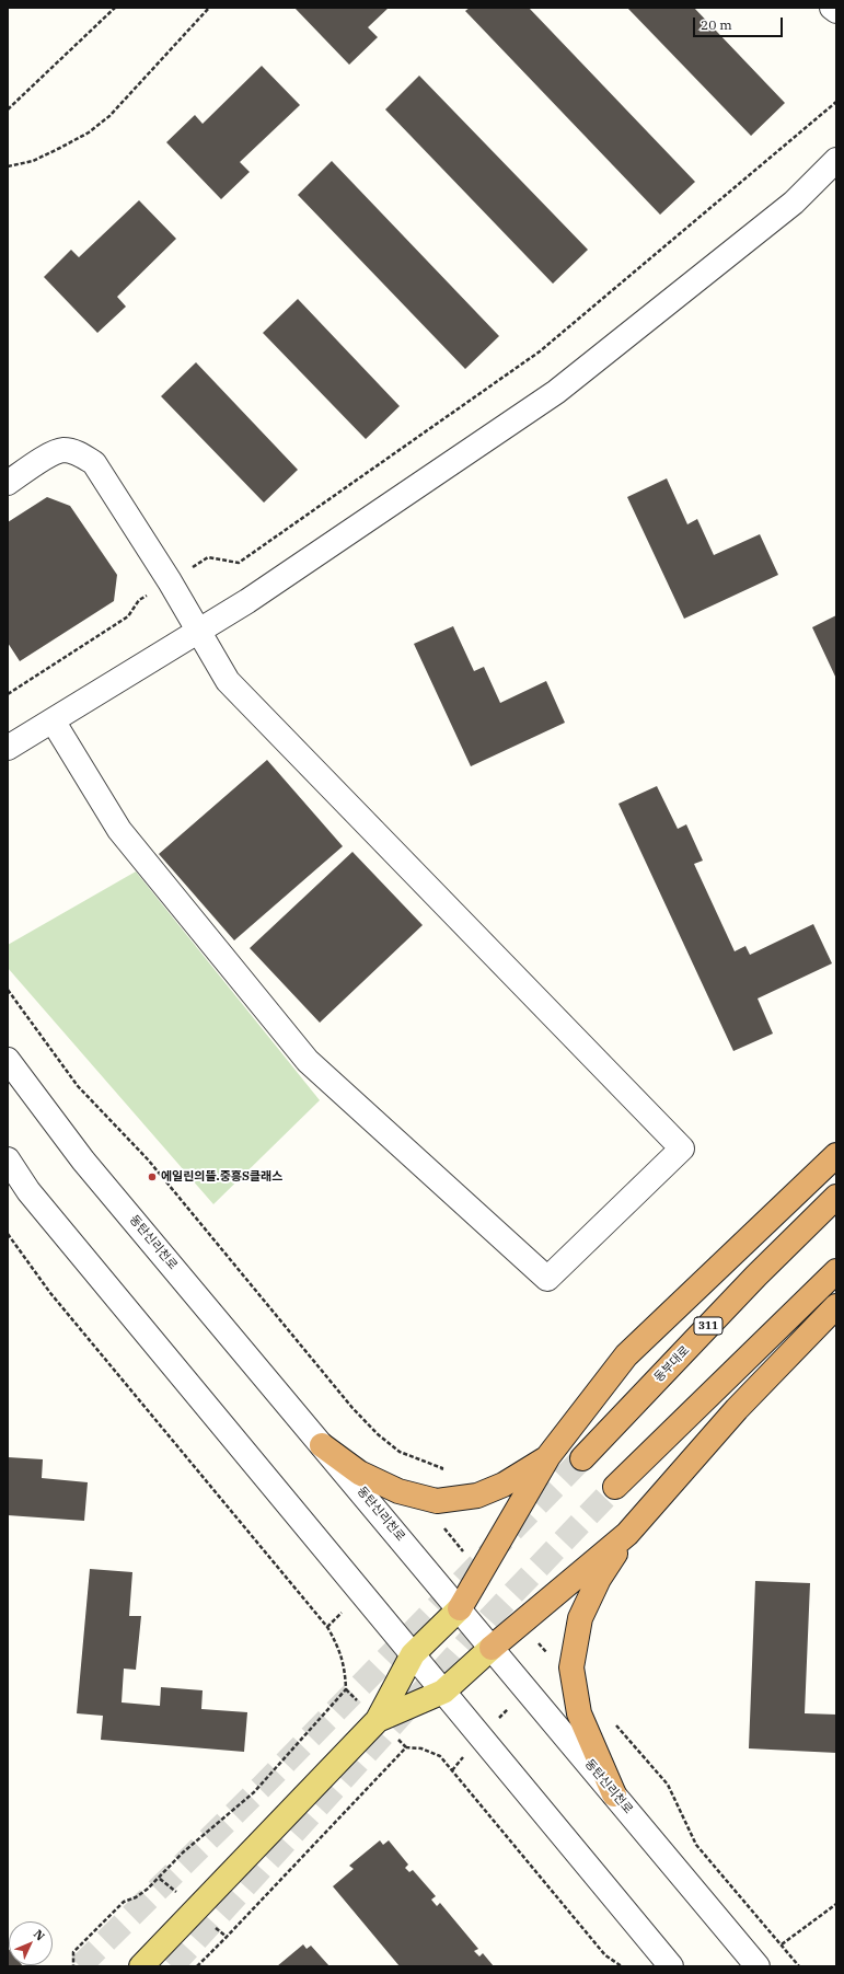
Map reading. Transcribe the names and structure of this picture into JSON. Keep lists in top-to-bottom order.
{
  "streets": {
    "highway": ["311", "동부대로"],
    "street": ["동탄신리천로"]
  },
  "places": ["에일린의뜰.중흥S클래스"],
  "scale_bar": "20 m",
  "north": "top right"
}
